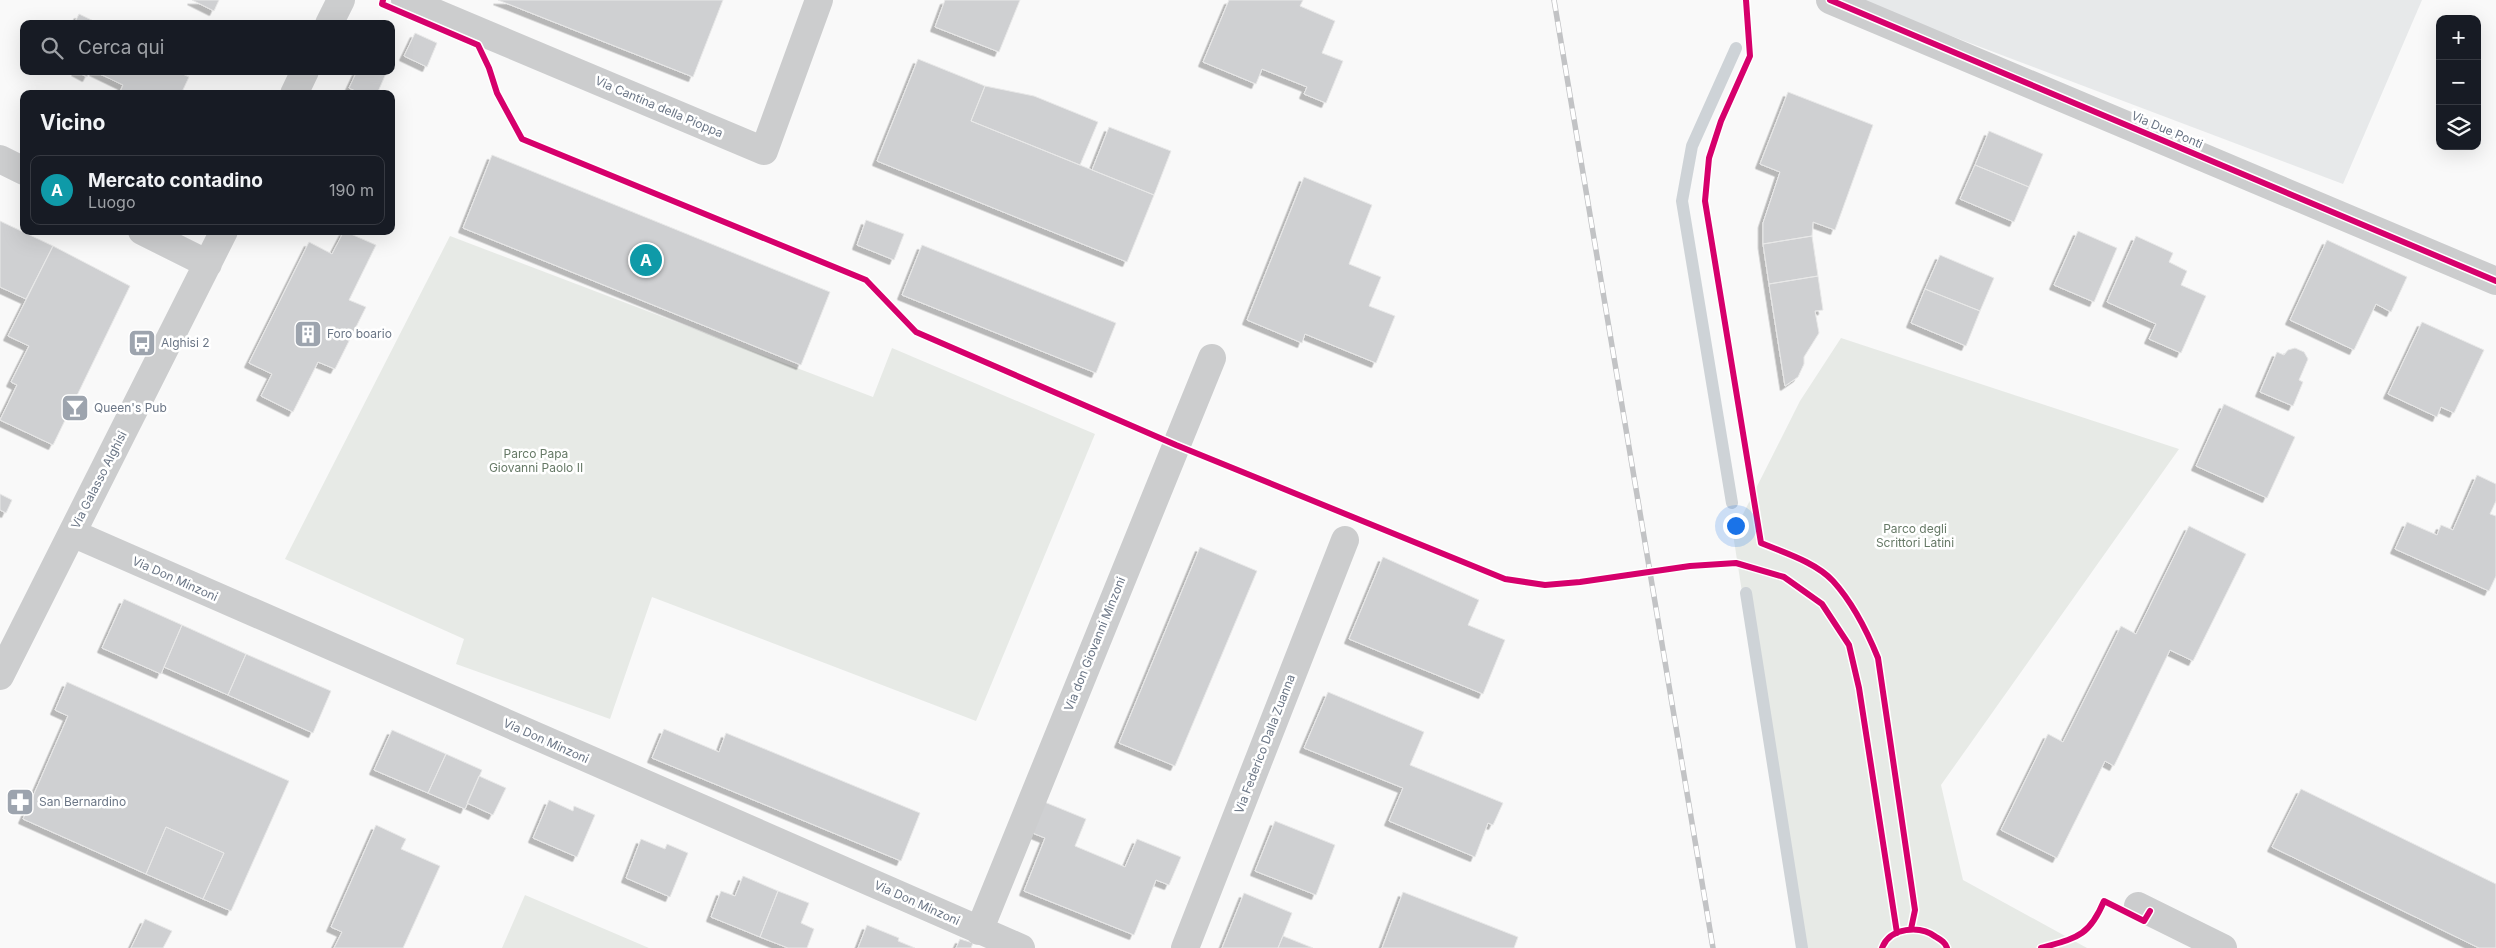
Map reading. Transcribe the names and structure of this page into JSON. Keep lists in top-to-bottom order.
{
  "streets": {
    "street": [
      "Via Cantina della Pioppa",
      "Via Due Ponti",
      "Via Galasso Alghisi",
      "Via Don Minzoni",
      "Via don Giovanni Minzoni",
      "Via Federico Dalla Zuanna"
    ]
  },
  "crossings": [
    ["Via Galasso Alghisi", "Via Don Minzoni"],
    ["Via Don Minzoni", "Via don Giovanni Minzoni"]
  ],
  "parks": ["Parco Papa Giovanni Paolo II", "Parco degli Scrittori Latini"],
  "places": {
    "building": ["Foro boario"],
    "bus stop": ["Alghisi 2"],
    "bar": ["Queen's Pub"],
    "pharmacy": ["San Bernardino"]
  },
  "page": {
    "map_buttons": ["+", "−"],
    "search": "Cerca qui",
    "heading": "Vicino",
    "list": [
      {
        "mark": "A",
        "name": "Mercato contadino",
        "note": "Luogo",
        "value": "190 m"
      }
    ],
    "pins": "A"
  }
}
